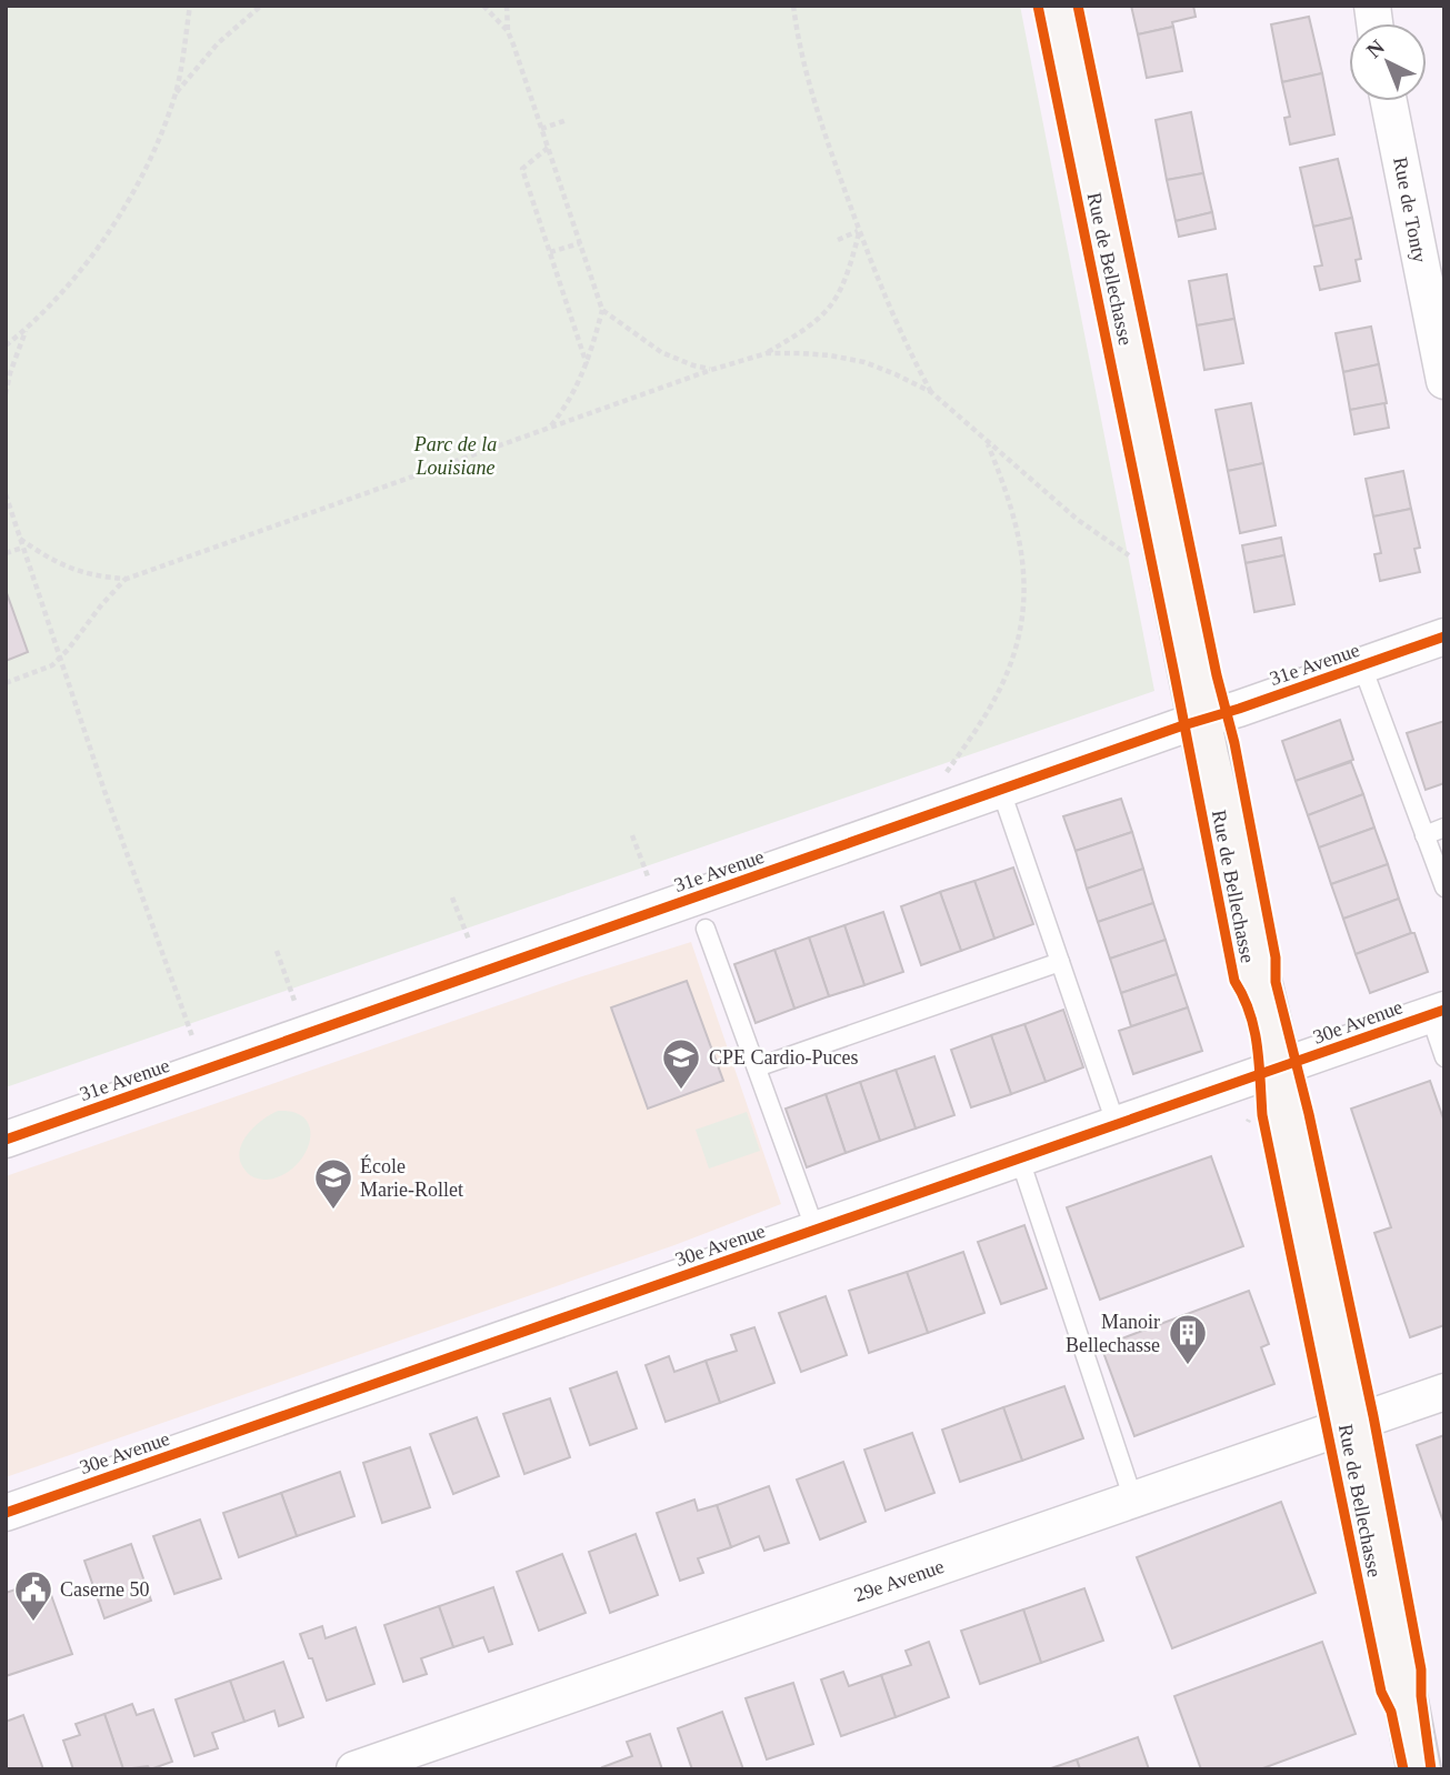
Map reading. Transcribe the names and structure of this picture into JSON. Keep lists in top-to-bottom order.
{
  "streets": {
    "street": [
      "Rue de Tonty",
      "Rue de Bellechasse",
      "31e Avenue",
      "30e Avenue",
      "29e Avenue"
    ]
  },
  "crossings": [
    ["Rue de Bellechasse", "31e Avenue"],
    ["Rue de Bellechasse", "30e Avenue"],
    ["Rue de Bellechasse", "29e Avenue"]
  ],
  "parks": ["Parc de la Louisiane"],
  "places": {
    "school or university": ["CPE Cardio-Puces", "École Marie-Rollet"],
    "building": ["Manoir Bellechasse"],
    "public building": ["Caserne 50"]
  },
  "north": "top left"
}
